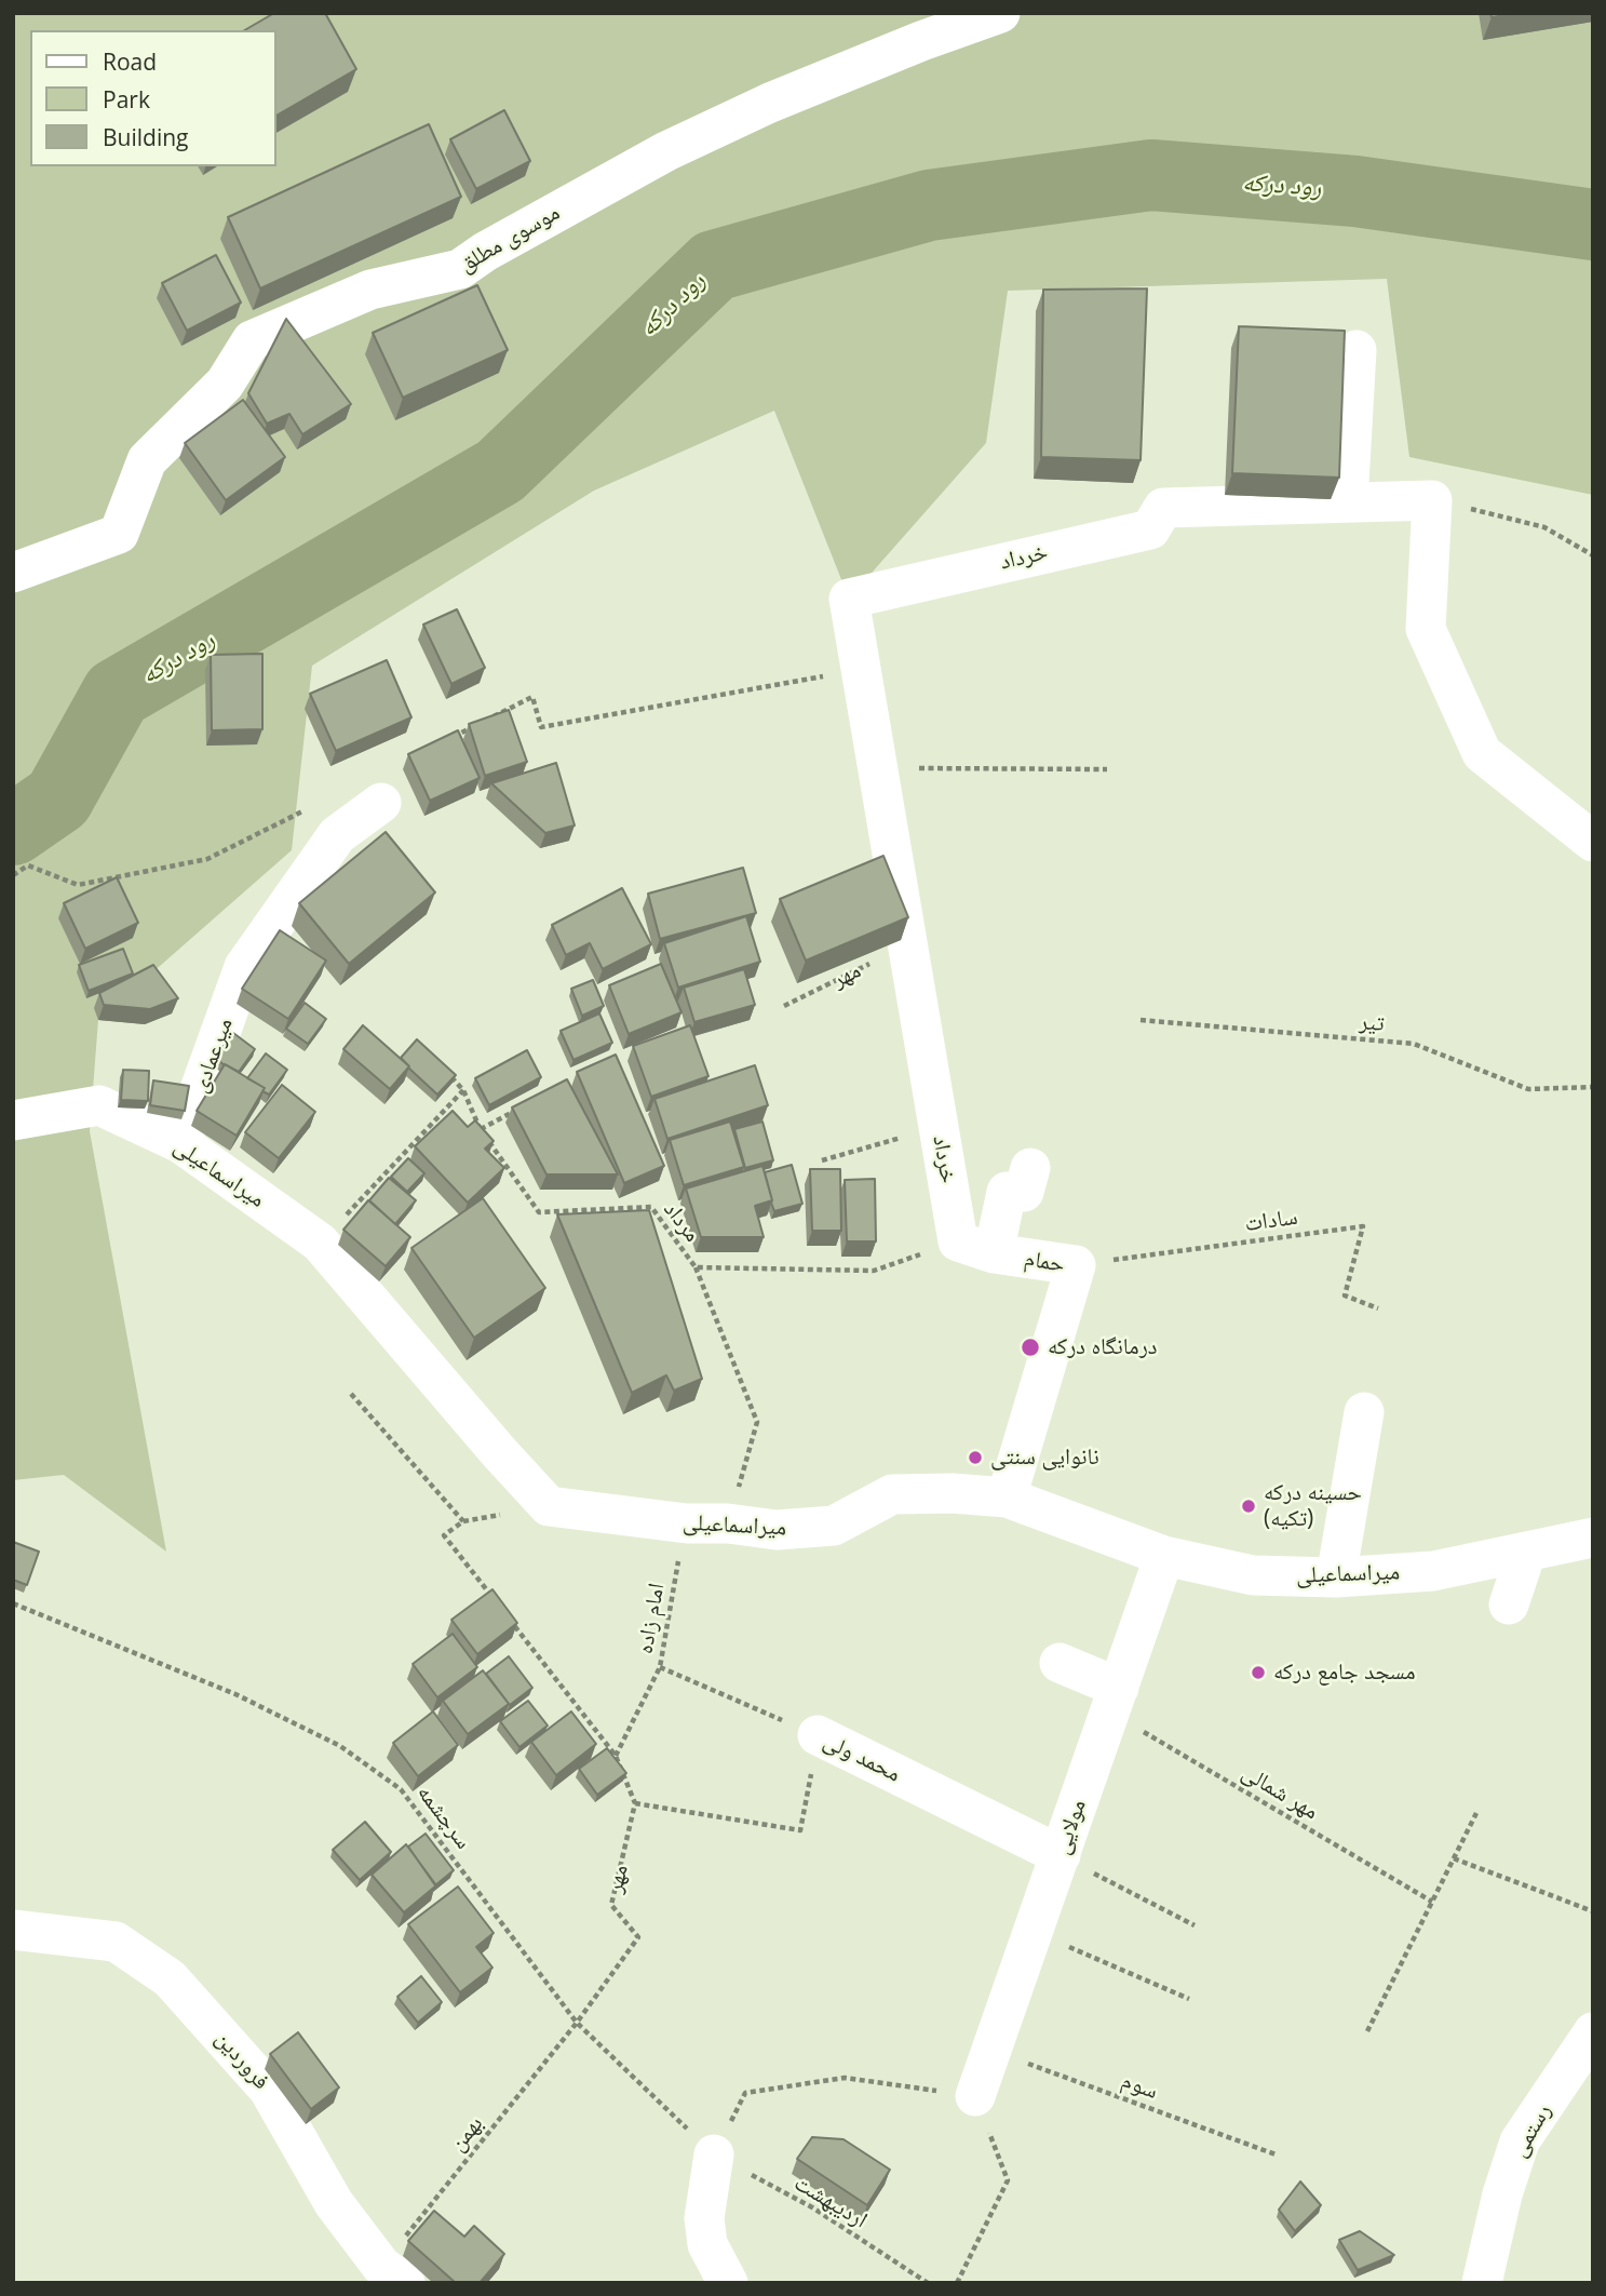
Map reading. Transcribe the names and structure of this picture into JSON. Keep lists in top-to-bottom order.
{
  "streets": {
    "street": [
      "موسوی مطلق",
      "خرداد",
      "میرعمادی",
      "میراسماعیلی",
      "حمام",
      "محمد ولی",
      "مولایی",
      "فروردین",
      "رستمی"
    ],
    "path": [
      "مهر",
      "تیر",
      "سادات",
      "مرداد",
      "امام زاده",
      "مهر شمالی",
      "سرچشمه",
      "سوم",
      "بهمن",
      "اردیبهشت"
    ]
  },
  "crossings": [
    ["خرداد", "مهر"],
    ["خرداد", "مرداد"],
    ["خرداد", "حمام"],
    ["مهر", "سرچشمه"],
    ["مهر", "بهمن"],
    ["میرعمادی", "میراسماعیلی"],
    ["میراسماعیلی", "حمام"],
    ["میراسماعیلی", "امام زاده"],
    ["میراسماعیلی", "مولایی"],
    ["سادات", "حمام"],
    ["مرداد", "حمام"],
    ["امام زاده", "محمد ولی"],
    ["محمد ولی", "مولایی"],
    ["مهر شمالی", "مولایی"],
    ["سرچشمه", "بهمن"],
    ["سرچشمه", "اردیبهشت"],
    ["مولایی", "سوم"],
    ["فروردین", "بهمن"]
  ],
  "water": ["رود درکه"],
  "places": [
    "درمانگاه درکه",
    "نانوایی سنتی",
    "حسینه درکه (تکیه)",
    "مسجد جامع درکه"
  ],
  "legend": ["Road", "Park", "Building"]
}
